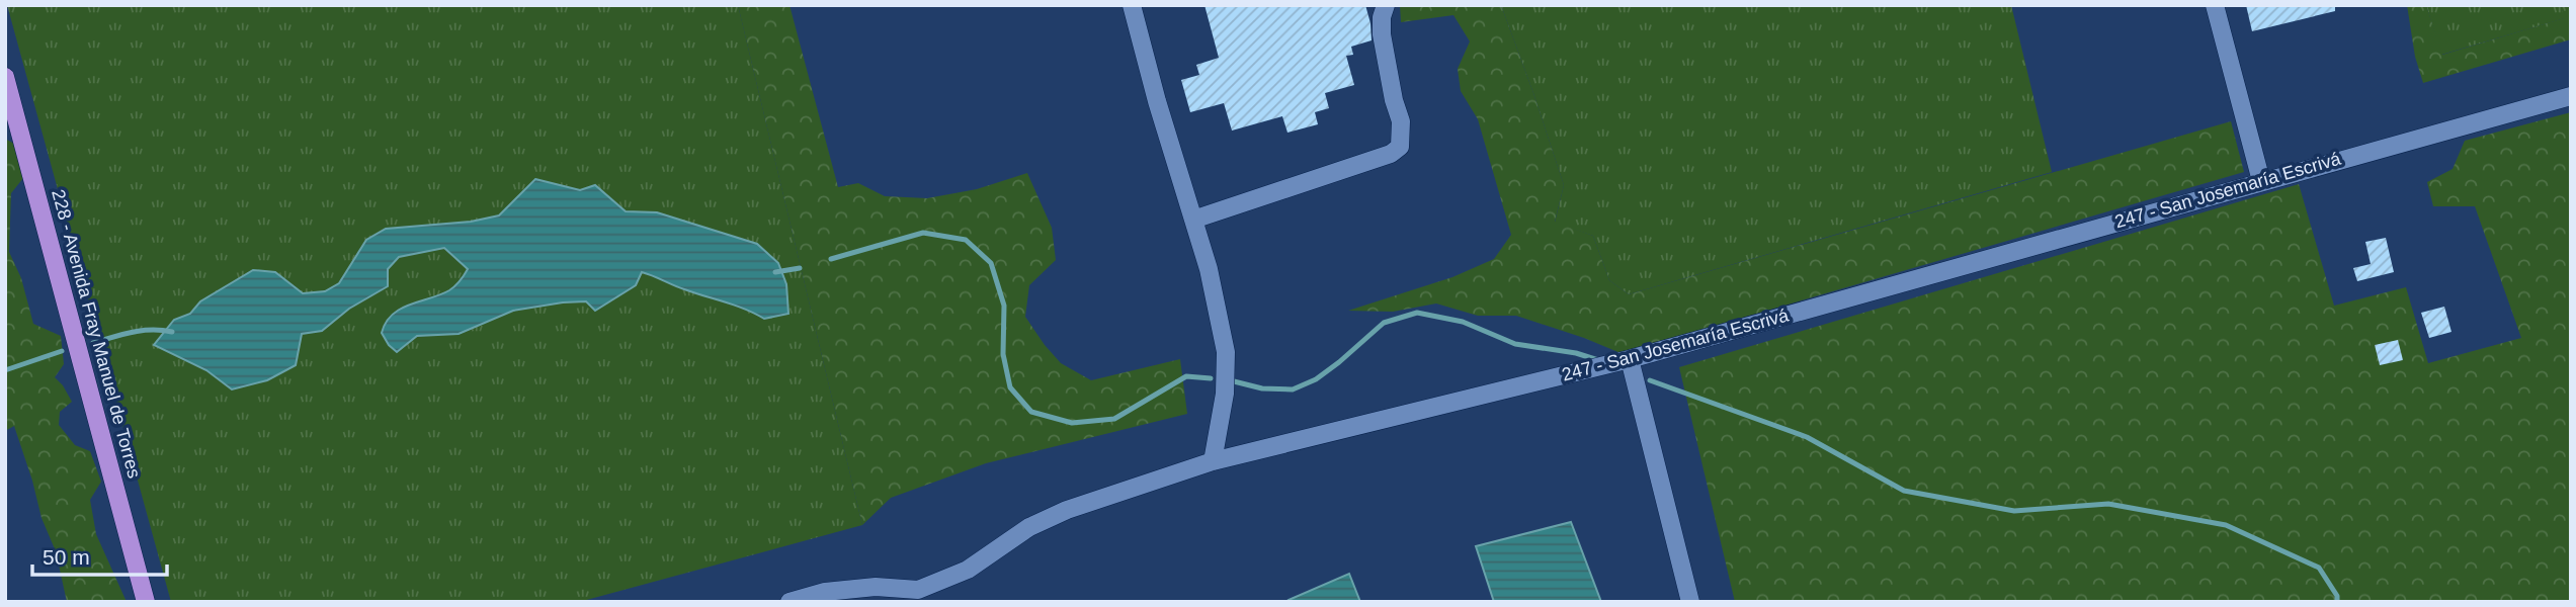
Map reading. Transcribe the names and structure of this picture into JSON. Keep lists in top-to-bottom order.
{
  "streets": {
    "main road": ["228 - Avenida Fray Manuel de Torres"],
    "street": ["247 - San Josemaría Escrivá"]
  },
  "scale_bar": "50 m"
}
